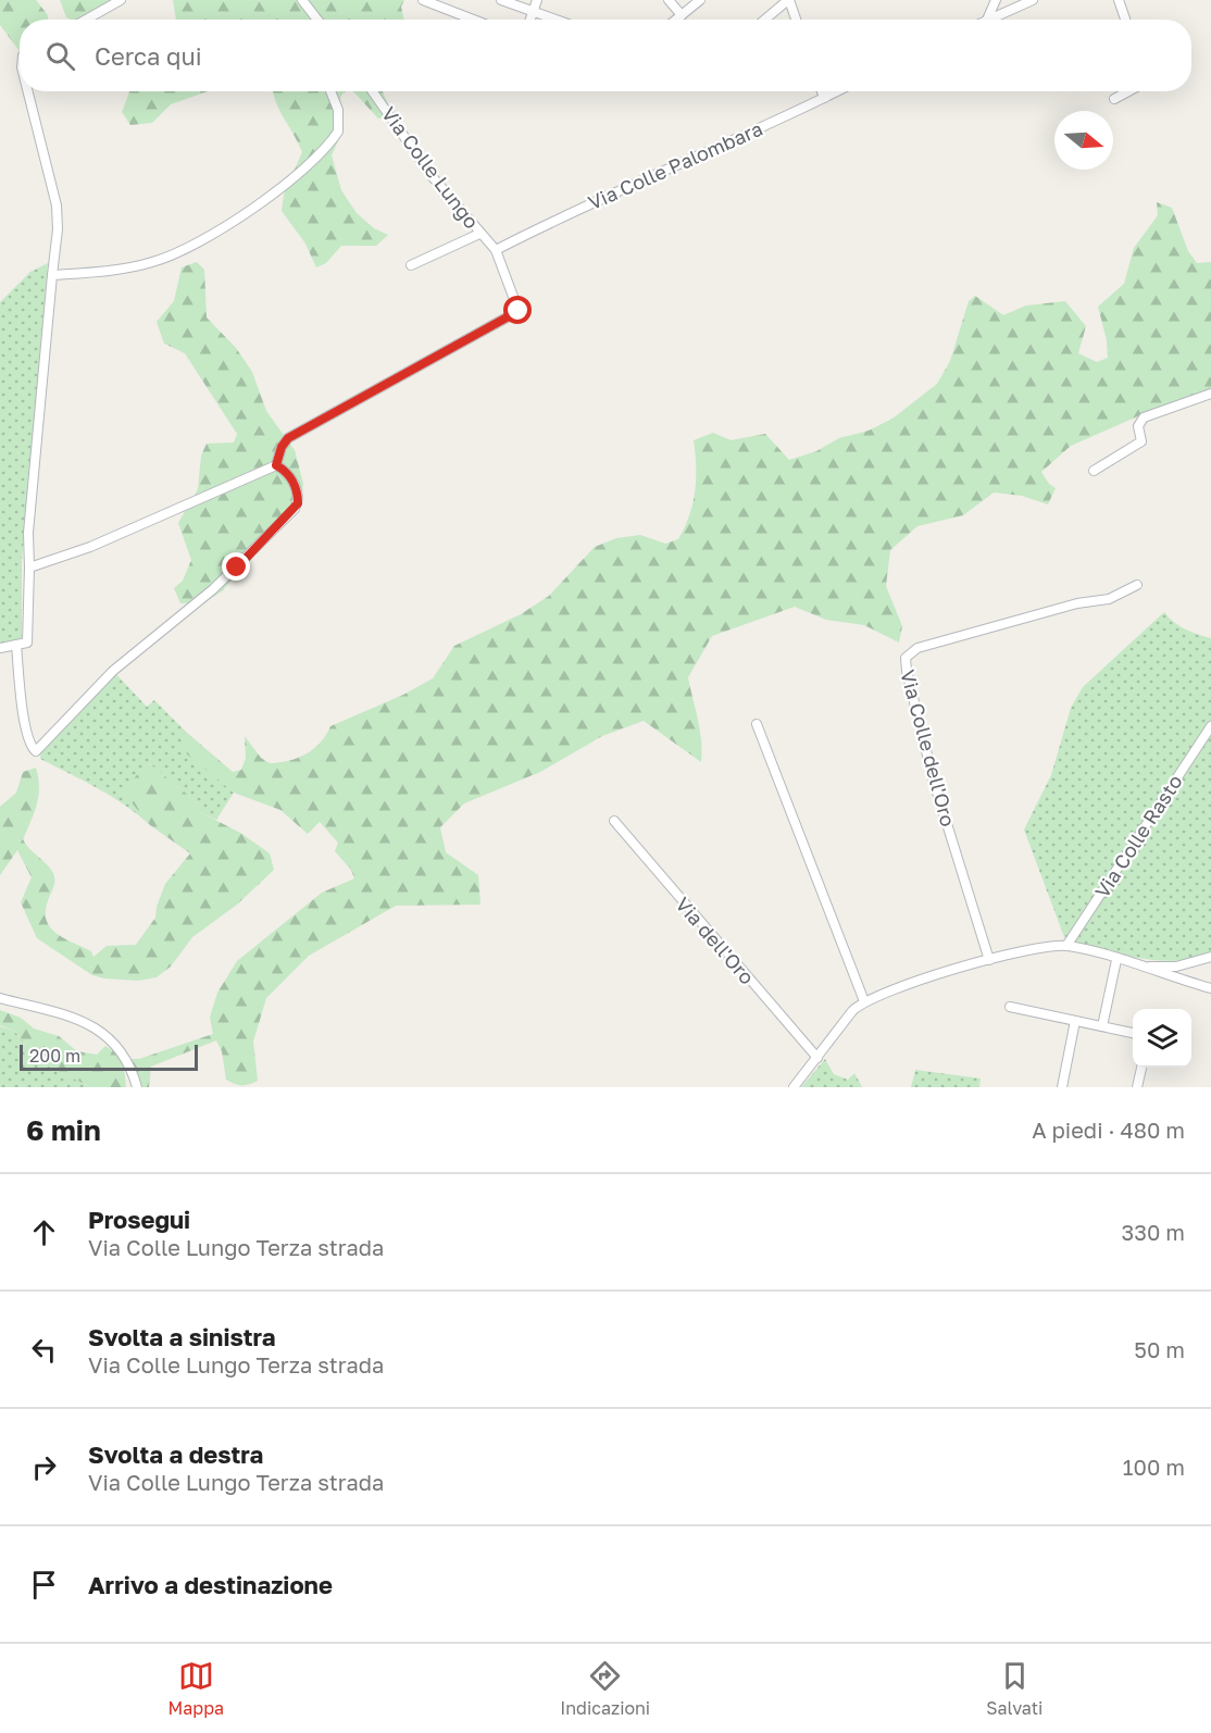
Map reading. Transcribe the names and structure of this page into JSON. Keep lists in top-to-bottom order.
{
  "streets": {
    "street": [
      "Via Colle Palombara",
      "Via Colle Lungo",
      "Via Colle dell'Oro",
      "Via Colle Rasto",
      "Via dell'Oro"
    ]
  },
  "crossings": [
    ["Via Colle Palombara", "Via Colle Lungo"]
  ],
  "scale_bar": "200 m",
  "north": "right",
  "page": {
    "search": "Cerca qui",
    "scale": "200 m",
    "heading": ["6 min", "A piedi · 480 m"],
    "list": [
      ["Prosegui", "Via Colle Lungo Terza strada", "330 m"],
      ["Svolta a sinistra", "Via Colle Lungo Terza strada", "50 m"],
      ["Svolta a destra", "Via Colle Lungo Terza strada", "100 m"],
      "Arrivo a destinazione"
    ],
    "nav": ["Mappa", "Indicazioni", "Salvati"]
  }
}
